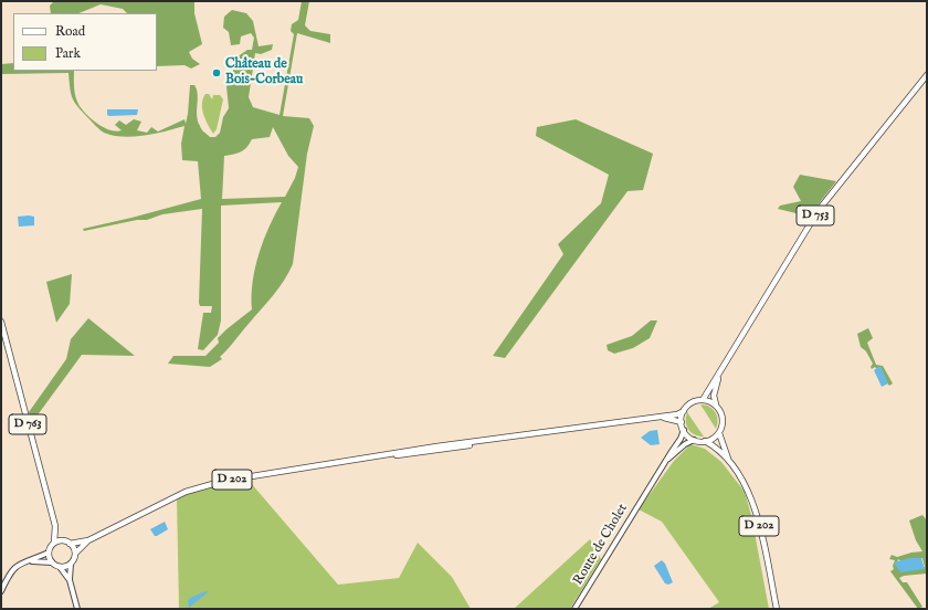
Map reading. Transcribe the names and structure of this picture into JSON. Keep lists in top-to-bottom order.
{
  "streets": {
    "main road": [
      "D 753",
      "D 763",
      "D 202",
      "Route de Cholet"
    ]
  },
  "crossings": [
    ["D 753", "D 202"],
    ["D 763", "D 202"]
  ],
  "places": ["Château de Bois-Corbeau"],
  "legend": ["Road", "Park"]
}
